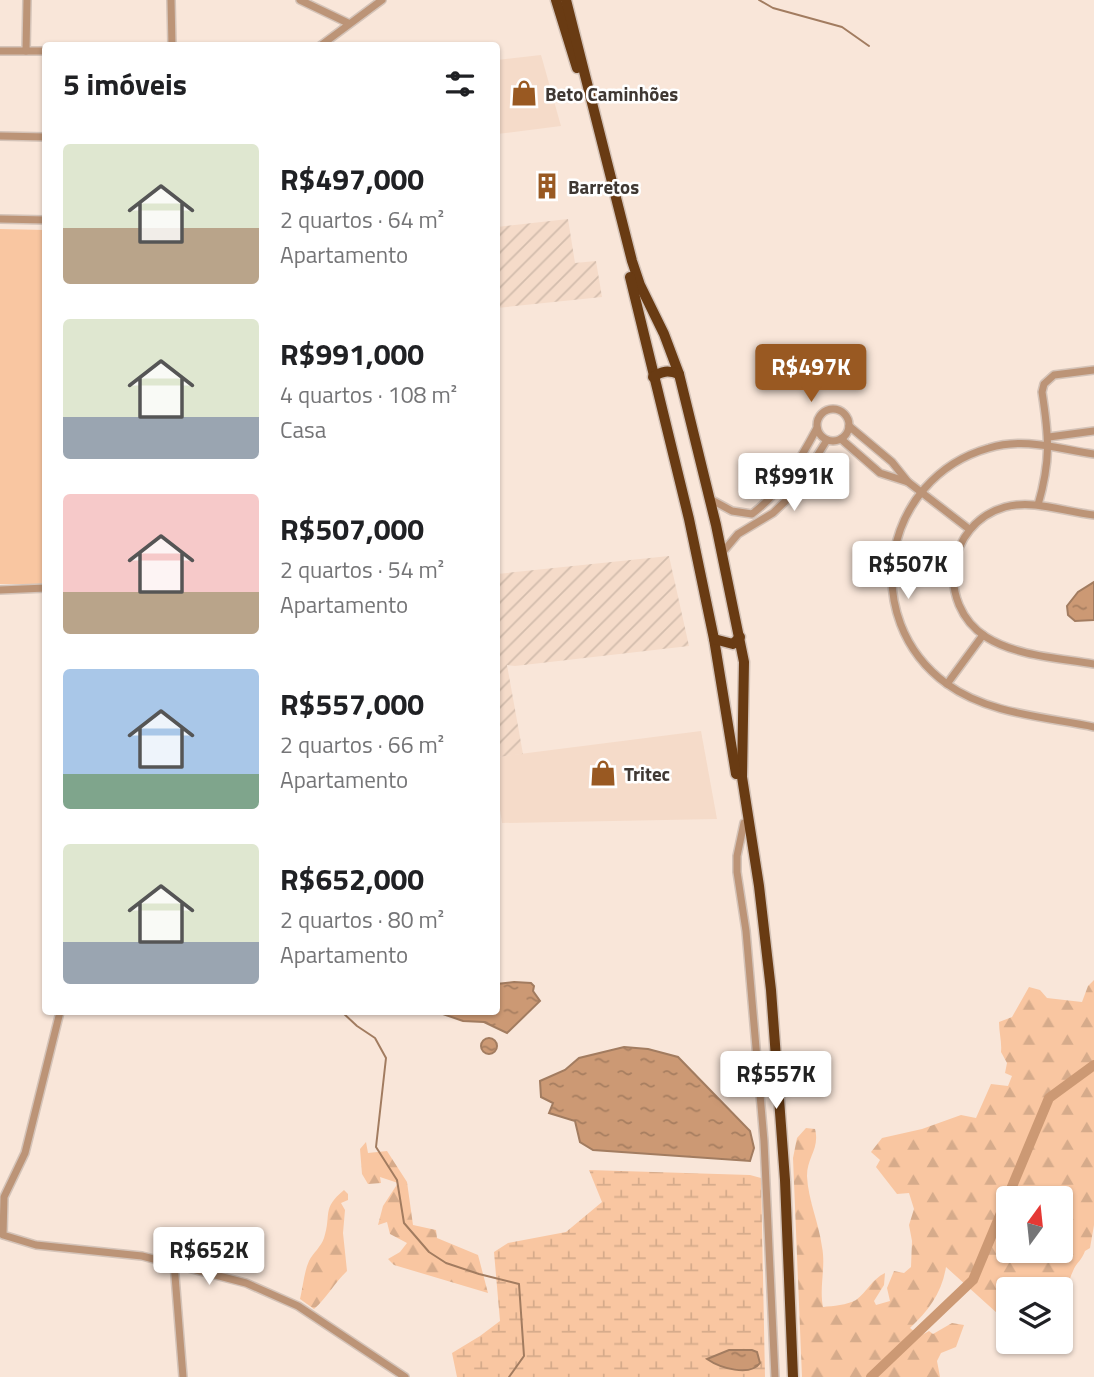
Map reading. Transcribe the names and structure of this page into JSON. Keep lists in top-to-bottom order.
{
  "places": {
    "shop": ["Beto Caminhões", "Tritec"],
    "building": ["Barretos"]
  },
  "north": "top",
  "page": {
    "heading": "5 imóveis",
    "list": [
      {
        "name": "R$497,000",
        "note": "2 quartos · 64 m² · Apartamento"
      },
      {
        "name": "R$991,000",
        "note": "4 quartos · 108 m² · Casa"
      },
      {
        "name": "R$507,000",
        "note": "2 quartos · 54 m² · Apartamento"
      },
      {
        "name": "R$557,000",
        "note": "2 quartos · 66 m² · Apartamento"
      },
      {
        "name": "R$652,000",
        "note": "2 quartos · 80 m² · Apartamento"
      }
    ],
    "price": [
      "R$497K",
      "R$991K",
      "R$507K",
      "R$557K",
      "R$652K"
    ]
  }
}
